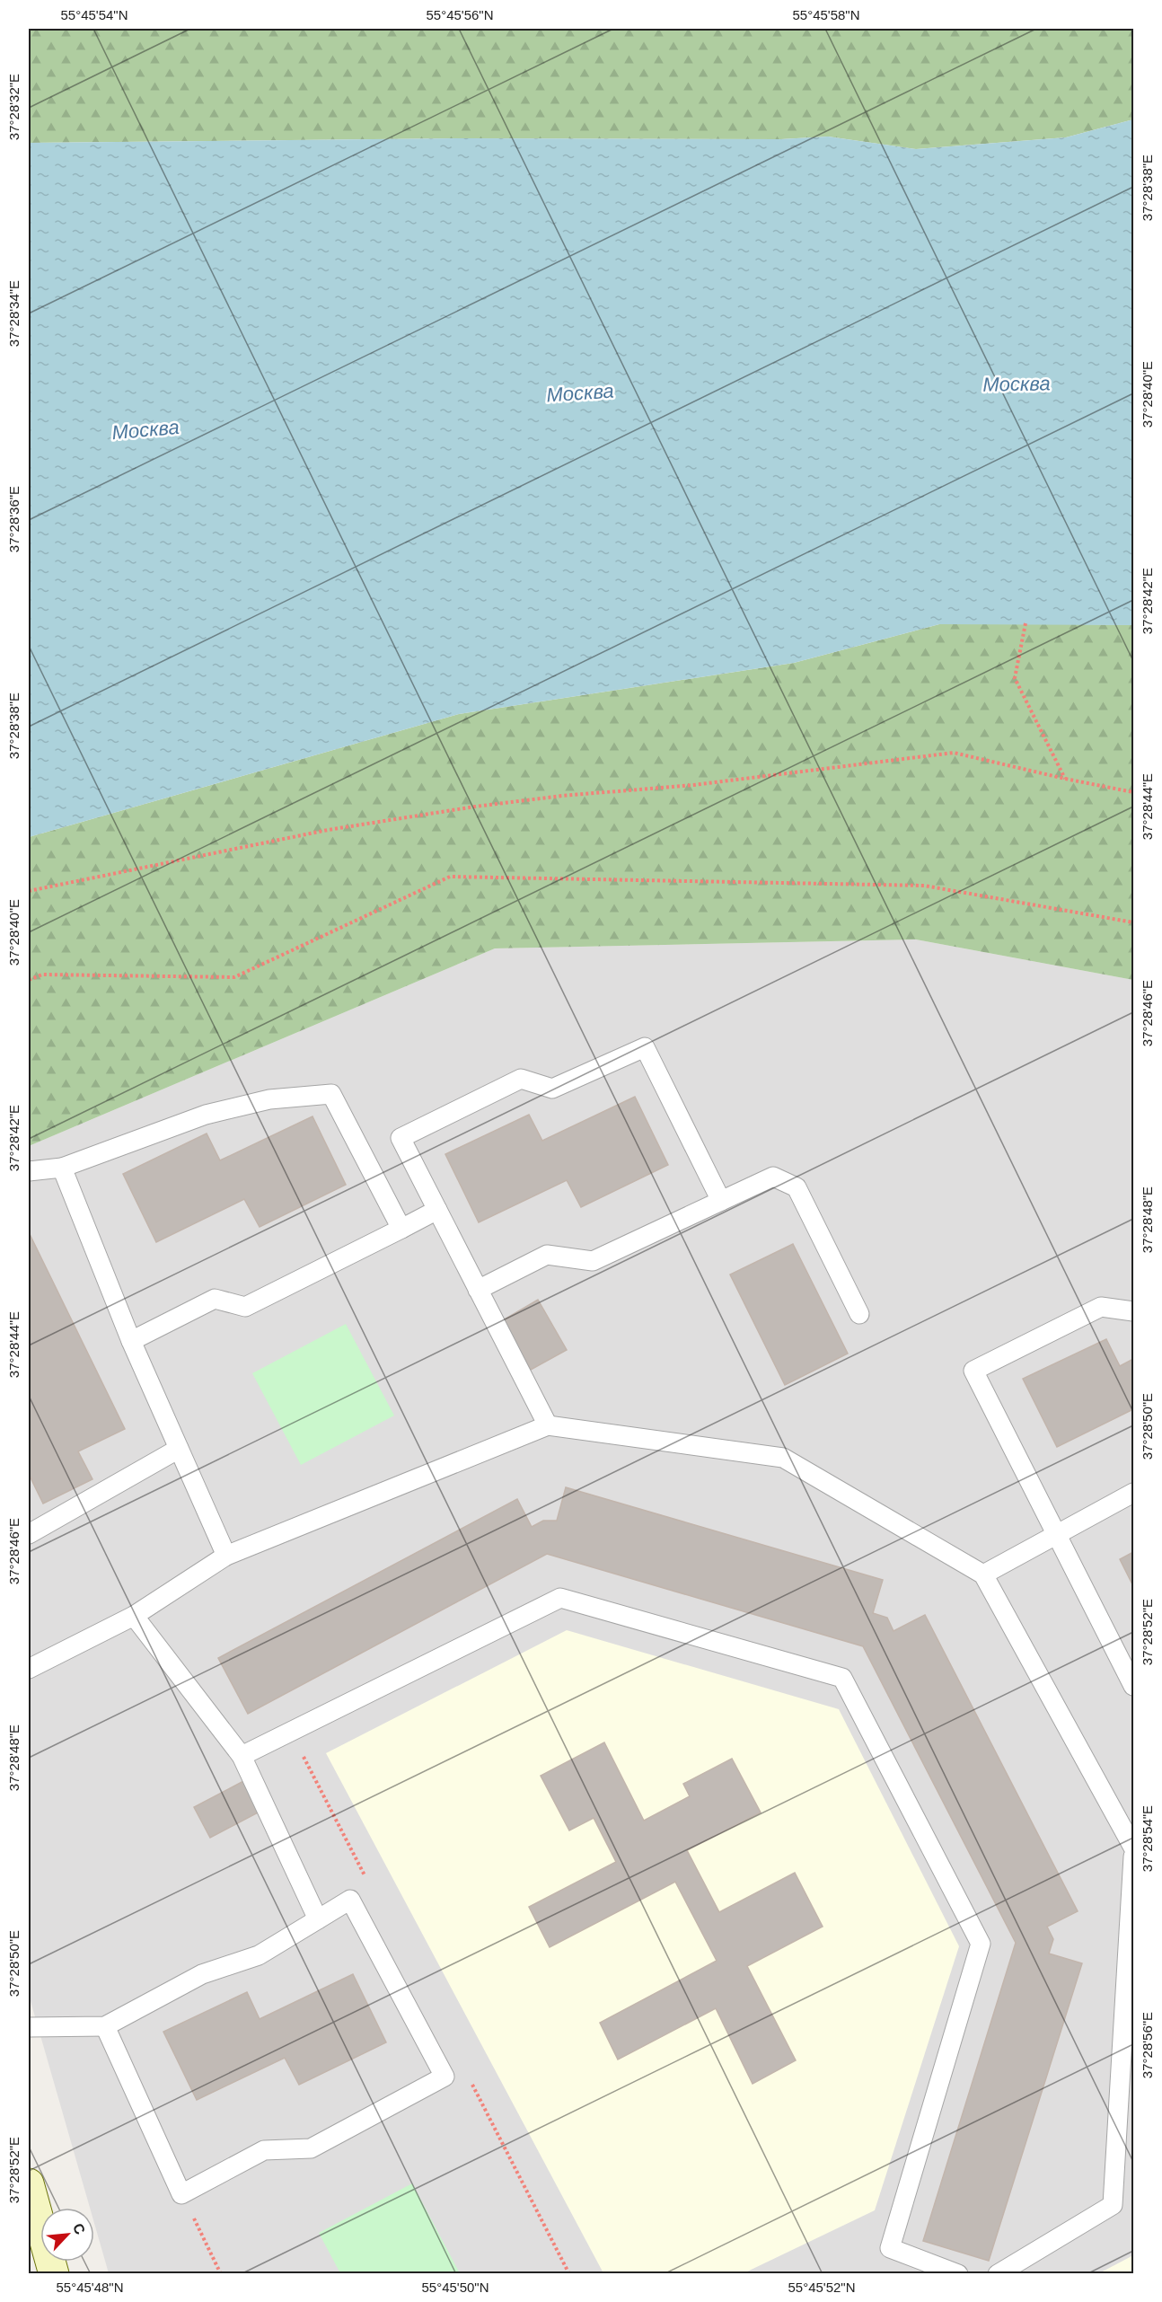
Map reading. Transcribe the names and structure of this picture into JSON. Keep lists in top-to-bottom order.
{
  "water": ["Москва"],
  "north": "top right",
  "coordinates": [
    "55°45'54\"N",
    "55°45'56\"N",
    "55°45'58\"N",
    "37°28'32\"E",
    "37°28'38\"E",
    "37°28'34\"E",
    "37°28'40\"E",
    "37°28'36\"E",
    "37°28'42\"E",
    "37°28'44\"E",
    "37°28'46\"E",
    "37°28'48\"E",
    "37°28'50\"E",
    "37°28'52\"E",
    "37°28'54\"E",
    "37°28'56\"E",
    "55°45'48\"N",
    "55°45'50\"N",
    "55°45'52\"N"
  ]
}
